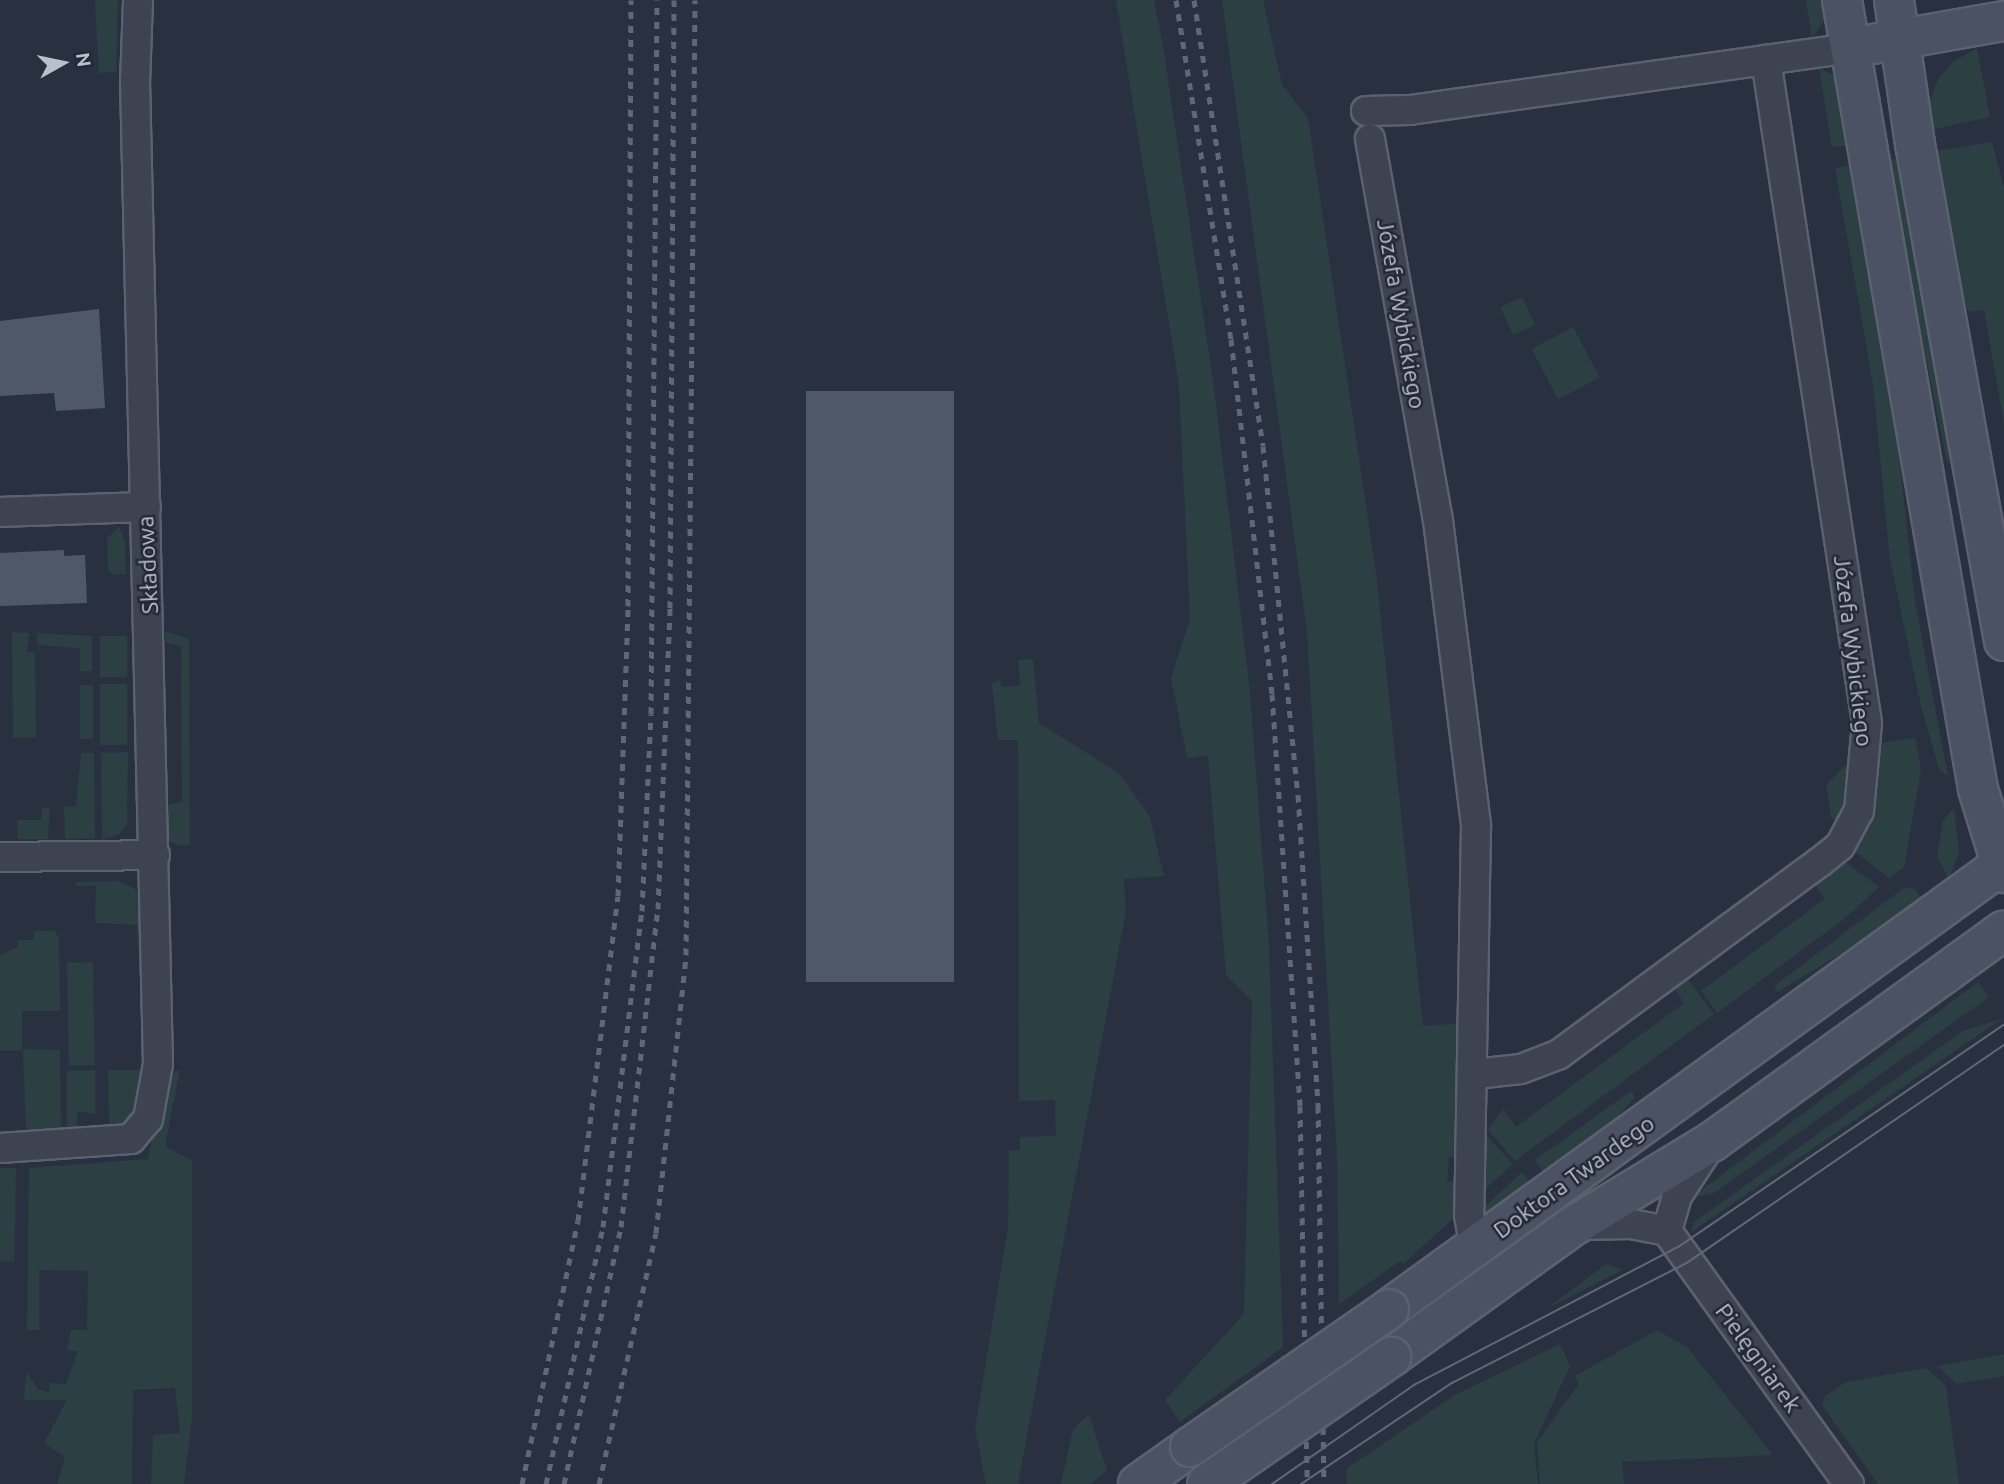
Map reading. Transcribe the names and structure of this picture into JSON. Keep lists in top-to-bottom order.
{
  "streets": {
    "street": [
      "Józefa Wybickiego",
      "Składowa",
      "Doktora Twardego",
      "Pielęgniarek"
    ]
  },
  "crossings": [
    ["Józefa Wybickiego", "Doktora Twardego"]
  ],
  "north": "right"
}
